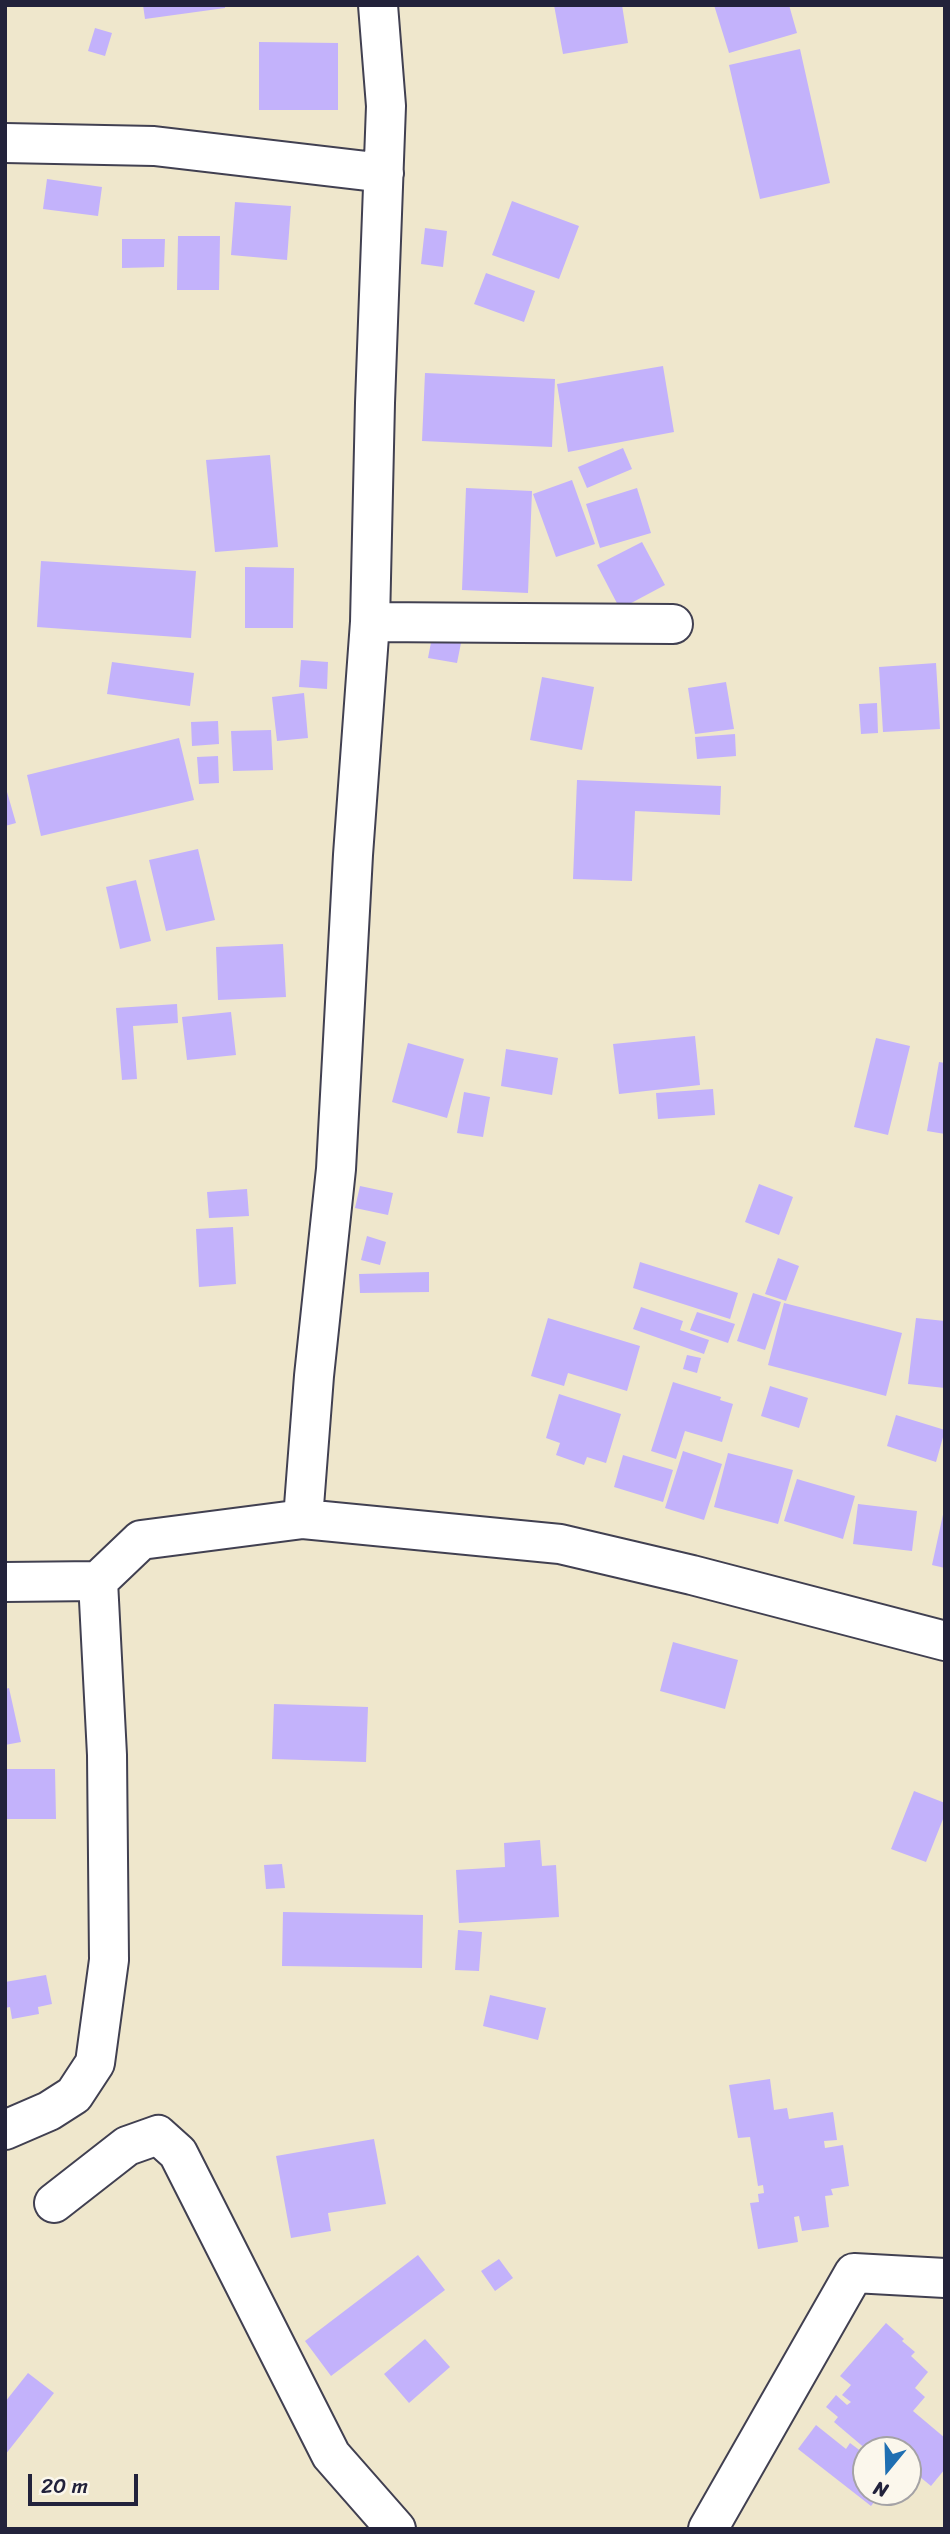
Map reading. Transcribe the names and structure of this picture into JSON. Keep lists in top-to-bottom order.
{
  "scale_bar": "20 m",
  "north": "bottom"
}
